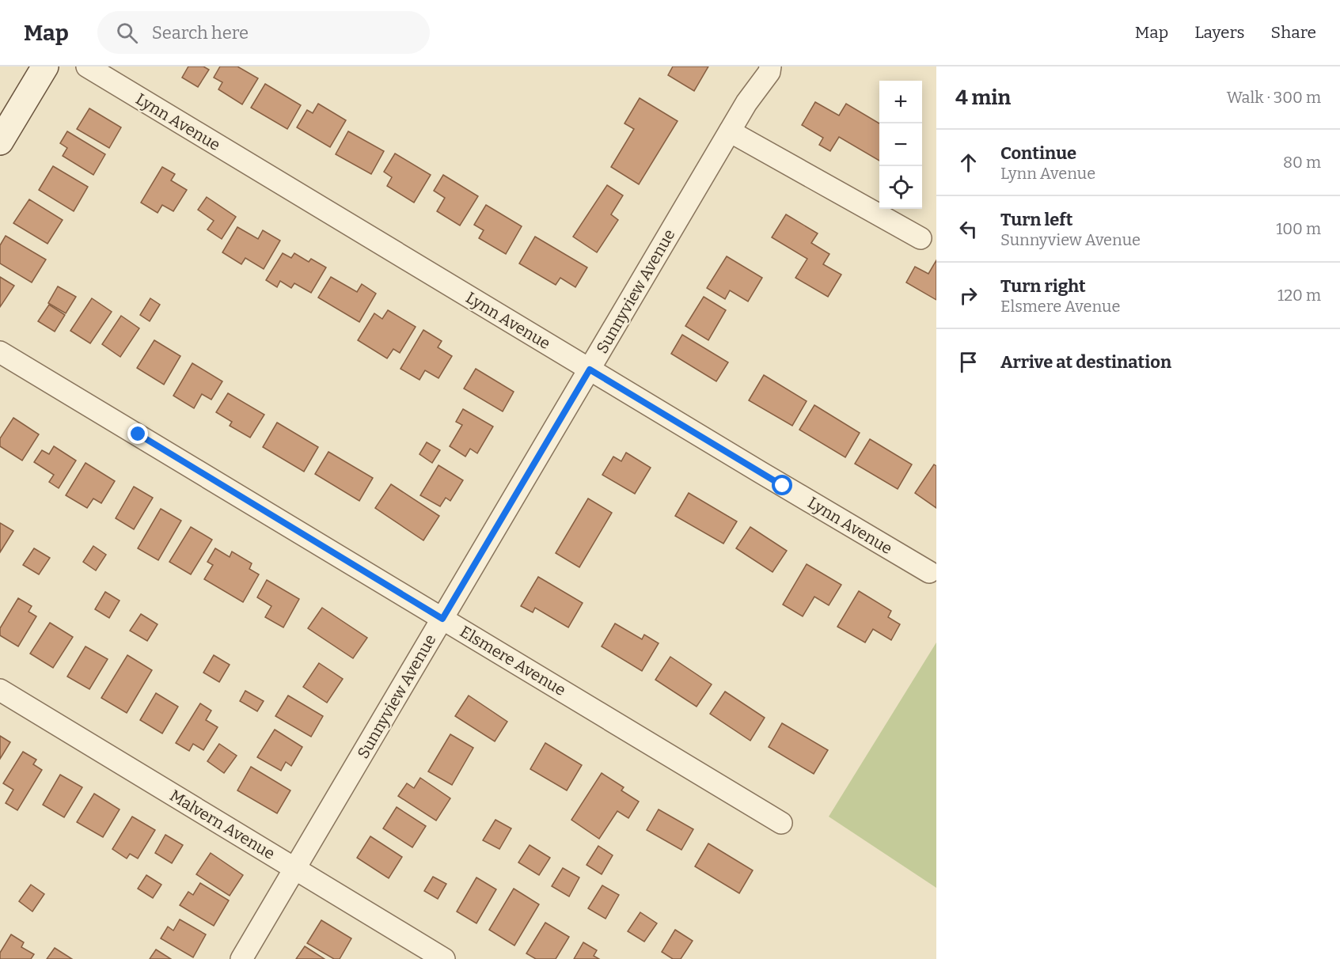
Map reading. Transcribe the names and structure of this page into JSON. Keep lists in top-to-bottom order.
{
  "streets": {
    "street": [
      "Lynn Avenue",
      "Sunnyview Avenue",
      "Elsmere Avenue",
      "Malvern Avenue"
    ]
  },
  "crossings": [
    ["Lynn Avenue", "Sunnyview Avenue"],
    ["Sunnyview Avenue", "Elsmere Avenue"],
    ["Sunnyview Avenue", "Malvern Avenue"]
  ],
  "page": {
    "header": "Map",
    "search": "Search here",
    "nav": ["Map", "Layers", "Share"],
    "heading": ["4 min", "Walk · 300 m"],
    "map_buttons": ["+", "−"],
    "list": [
      ["Continue", "Lynn Avenue", "80 m"],
      ["Turn left", "Sunnyview Avenue", "100 m"],
      ["Turn right", "Elsmere Avenue", "120 m"],
      "Arrive at destination"
    ]
  }
}
